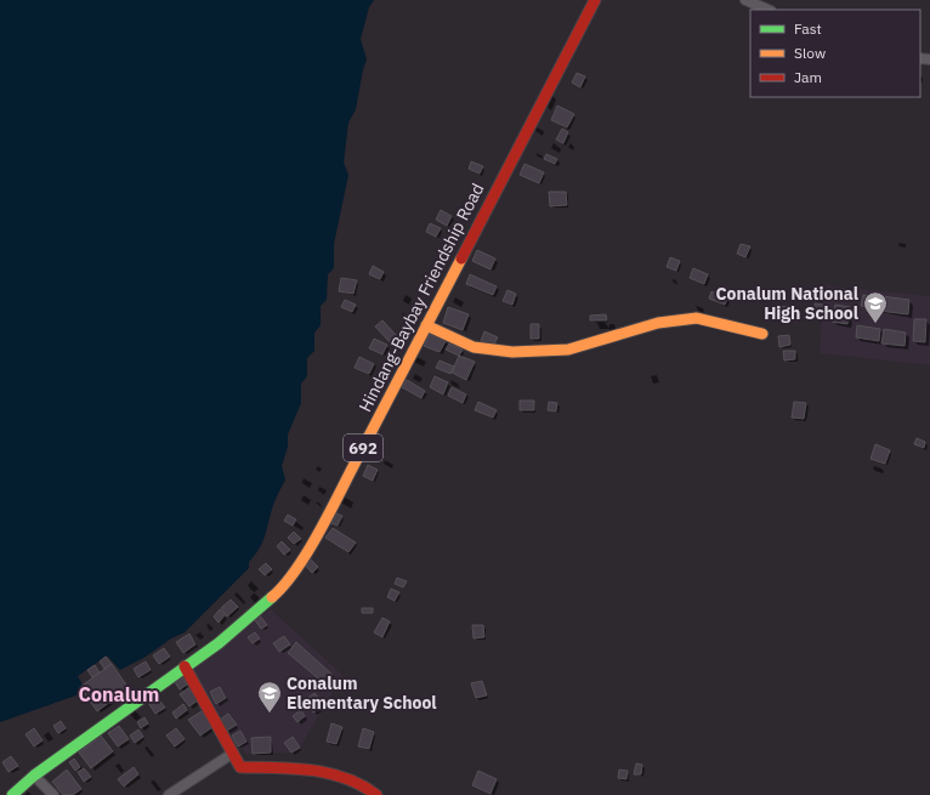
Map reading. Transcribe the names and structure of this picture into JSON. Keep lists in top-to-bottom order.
{
  "streets": {
    "main road": ["Hindang-Baybay Friendship Road", "692"]
  },
  "districts": ["Conalum"],
  "places": {
    "school or university": ["Conalum National High School", "Conalum Elementary School"]
  },
  "legend": ["Fast", "Slow", "Jam"]
}
